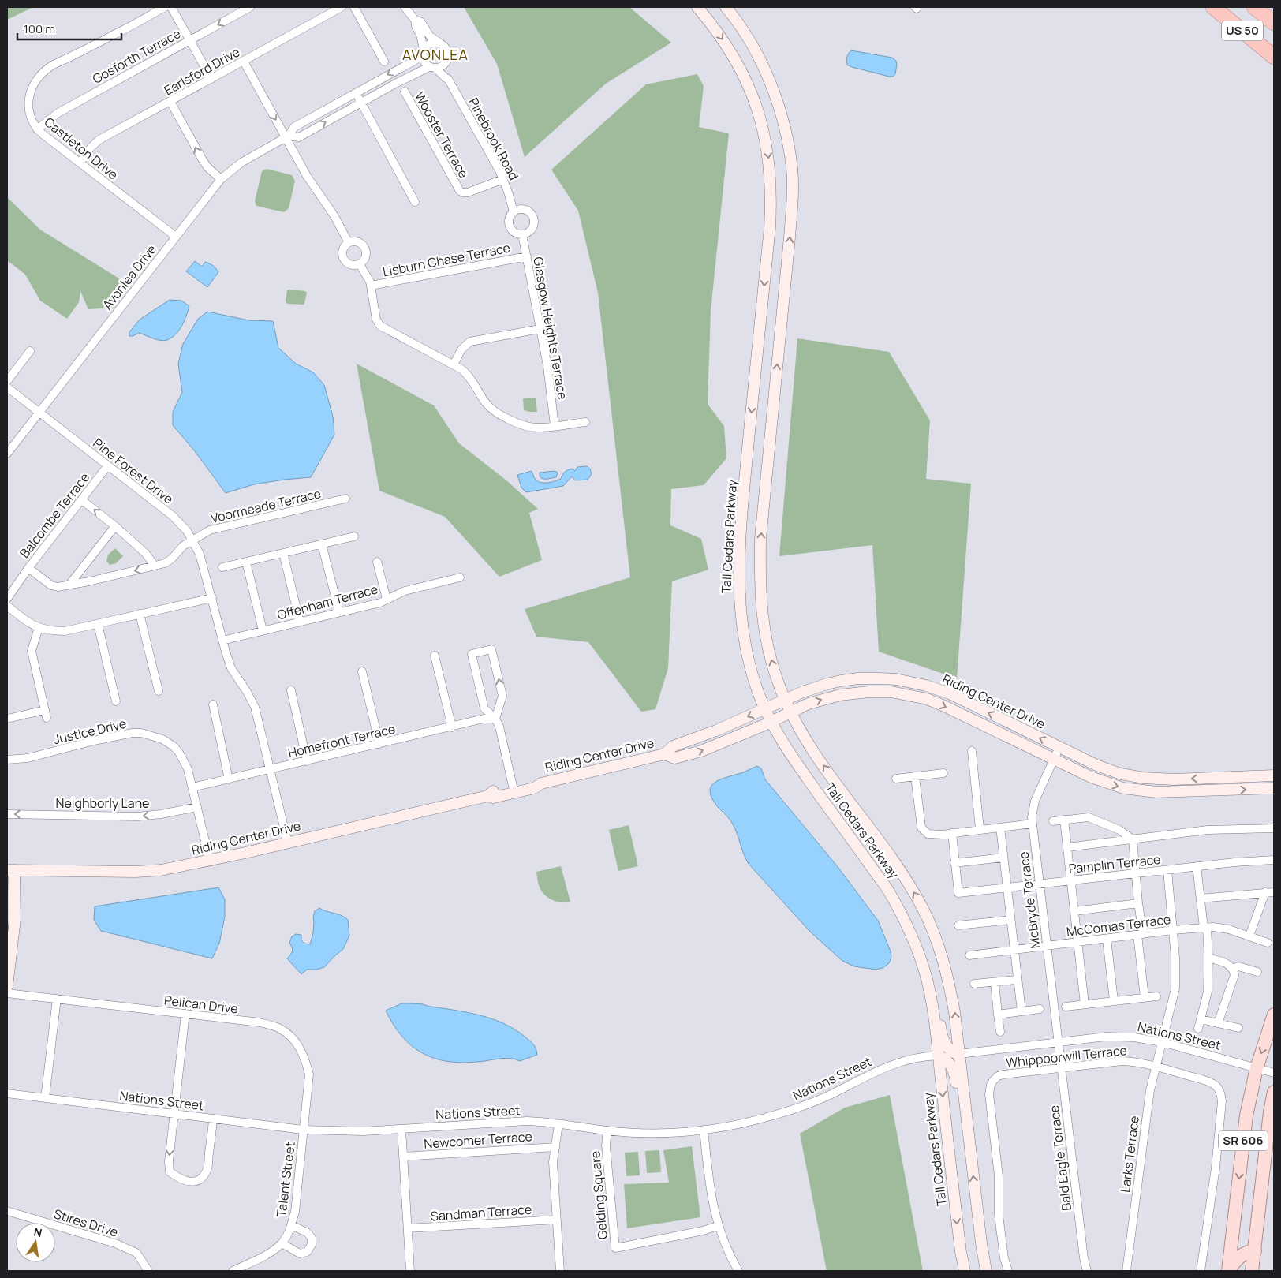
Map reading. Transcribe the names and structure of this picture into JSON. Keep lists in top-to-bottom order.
{
  "streets": {
    "highway": ["US 50"],
    "main road": ["Tall Cedars Parkway", "Riding Center Drive", "SR 606"],
    "street": [
      "Gosforth Terrace",
      "Earlsford Drive",
      "Wooster Terrace",
      "Pinebrook Road",
      "Castleton Drive",
      "Lisburn Chase Terrace",
      "Avonlea Drive",
      "Glasgow Heights Terrace",
      "Pine Forest Drive",
      "Voormeade Terrace",
      "Balcombe Terrace",
      "Offenham Terrace",
      "Justice Drive",
      "Homefront Terrace",
      "Neighborly Lane",
      "Pamplin Terrace",
      "McBryde Terrace",
      "McComas Terrace",
      "Pelican Drive",
      "Nations Street",
      "Whippoorwill Terrace",
      "Newcomer Terrace",
      "Larks Terrace",
      "Bald Eagle Terrace",
      "Talent Street",
      "Gelding Square",
      "Sandman Terrace",
      "Stires Drive"
    ]
  },
  "crossings": [
    ["Gosforth Terrace", "Castleton Drive"],
    ["Earlsford Drive", "Castleton Drive"],
    ["Wooster Terrace", "Pinebrook Road"],
    ["Pinebrook Road", "Avonlea Drive"],
    ["Pinebrook Road", "Glasgow Heights Terrace"],
    ["Castleton Drive", "Avonlea Drive"],
    ["Lisburn Chase Terrace", "Glasgow Heights Terrace"],
    ["Avonlea Drive", "Pine Forest Drive"],
    ["Pine Forest Drive", "Voormeade Terrace"],
    ["Pine Forest Drive", "Balcombe Terrace"],
    ["Pine Forest Drive", "Offenham Terrace"],
    ["Pine Forest Drive", "Riding Center Drive"],
    ["Pine Forest Drive", "Homefront Terrace"],
    ["Voormeade Terrace", "Balcombe Terrace"],
    ["Tall Cedars Parkway", "Riding Center Drive"],
    ["Tall Cedars Parkway", "Nations Street"],
    ["Riding Center Drive", "Justice Drive"],
    ["Riding Center Drive", "McBryde Terrace"],
    ["Justice Drive", "Homefront Terrace"],
    ["Justice Drive", "Neighborly Lane"],
    ["Pamplin Terrace", "McBryde Terrace"],
    ["Pamplin Terrace", "Larks Terrace"],
    ["McBryde Terrace", "McComas Terrace"],
    ["McBryde Terrace", "Nations Street"],
    ["McBryde Terrace", "Bald Eagle Terrace"],
    ["McComas Terrace", "Larks Terrace"],
    ["Pelican Drive", "Nations Street"],
    ["Pelican Drive", "Talent Street"],
    ["Nations Street", "SR 606"],
    ["Nations Street", "Larks Terrace"],
    ["Nations Street", "Bald Eagle Terrace"],
    ["Nations Street", "Talent Street"],
    ["Nations Street", "Gelding Square"],
    ["Whippoorwill Terrace", "Larks Terrace"],
    ["Whippoorwill Terrace", "Bald Eagle Terrace"]
  ],
  "one_way": ["Neighborly Lane"],
  "districts": ["AVONLEA"],
  "scale_bar": "100 m",
  "north": "top"
}
